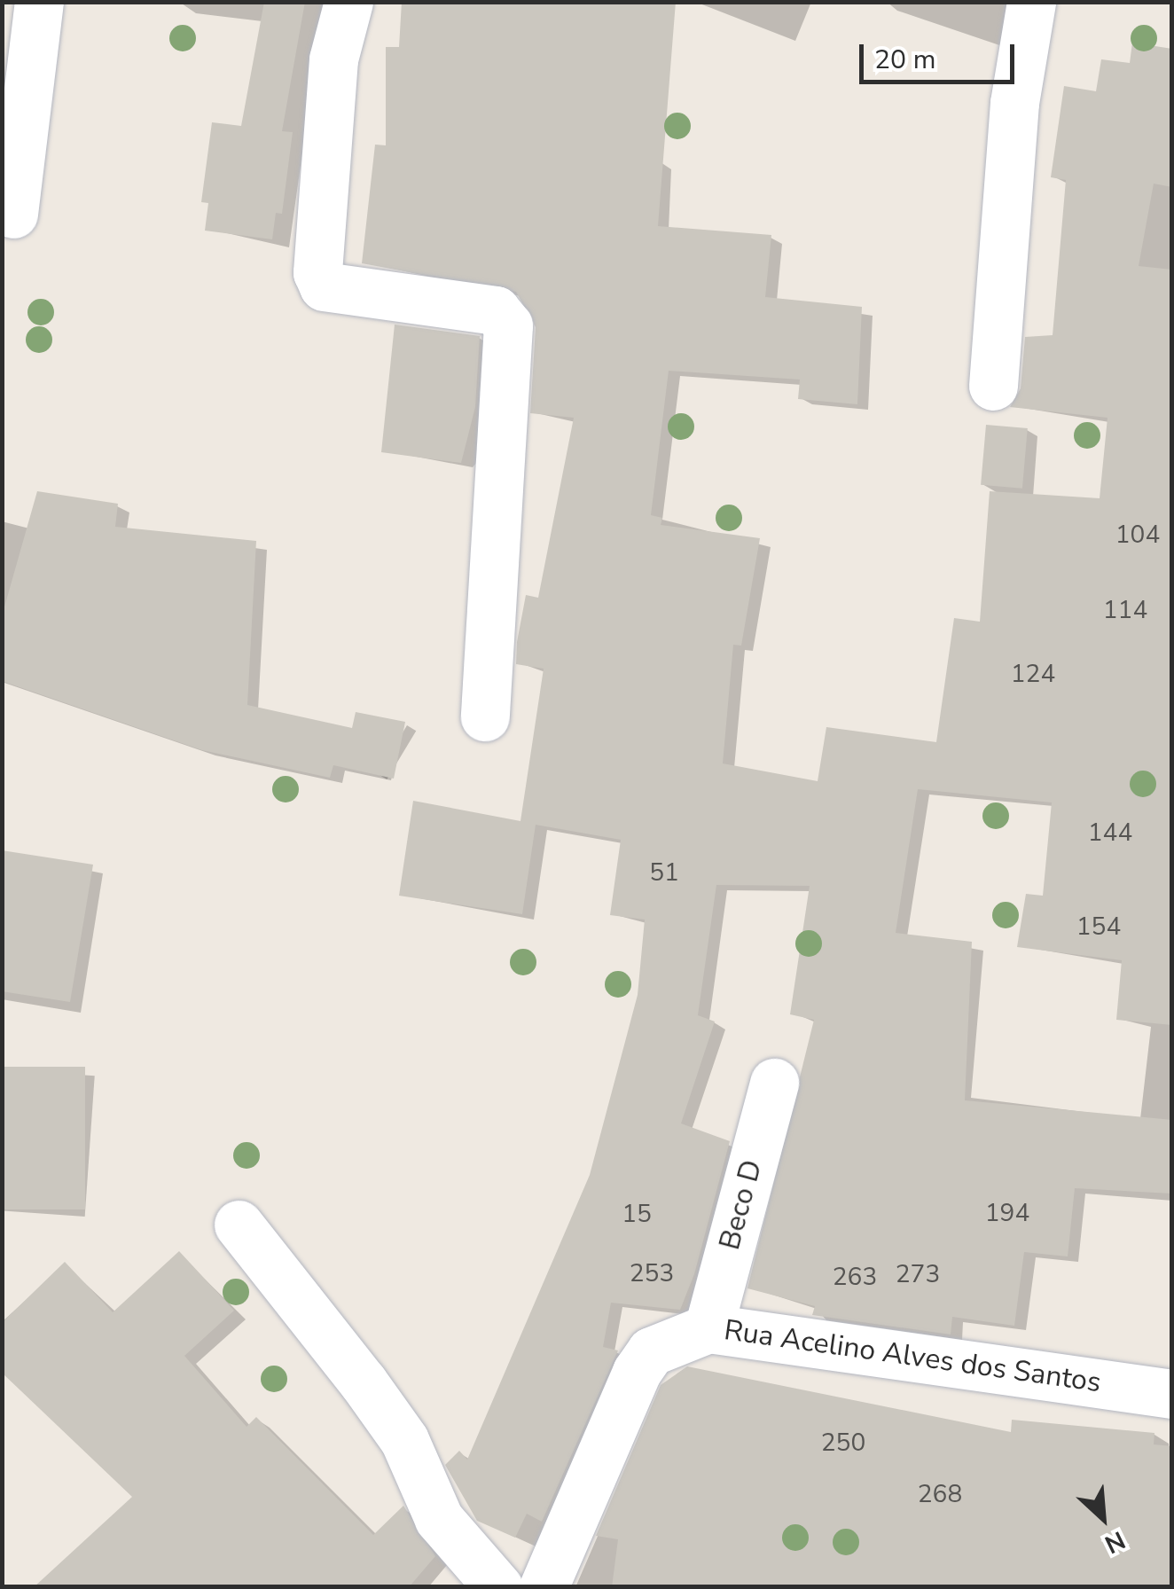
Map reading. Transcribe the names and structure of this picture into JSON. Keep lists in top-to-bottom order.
{
  "streets": {
    "street": ["Beco D", "Rua Acelino Alves dos Santos"]
  },
  "crossings": [
    ["Beco D", "Rua Acelino Alves dos Santos"]
  ],
  "house_numbers": [
    "104",
    "114",
    "124",
    "144",
    "51",
    "154",
    "194",
    "15",
    "253",
    "273",
    "263",
    "250",
    "268"
  ],
  "scale_bar": "20 m",
  "north": "bottom right"
}
